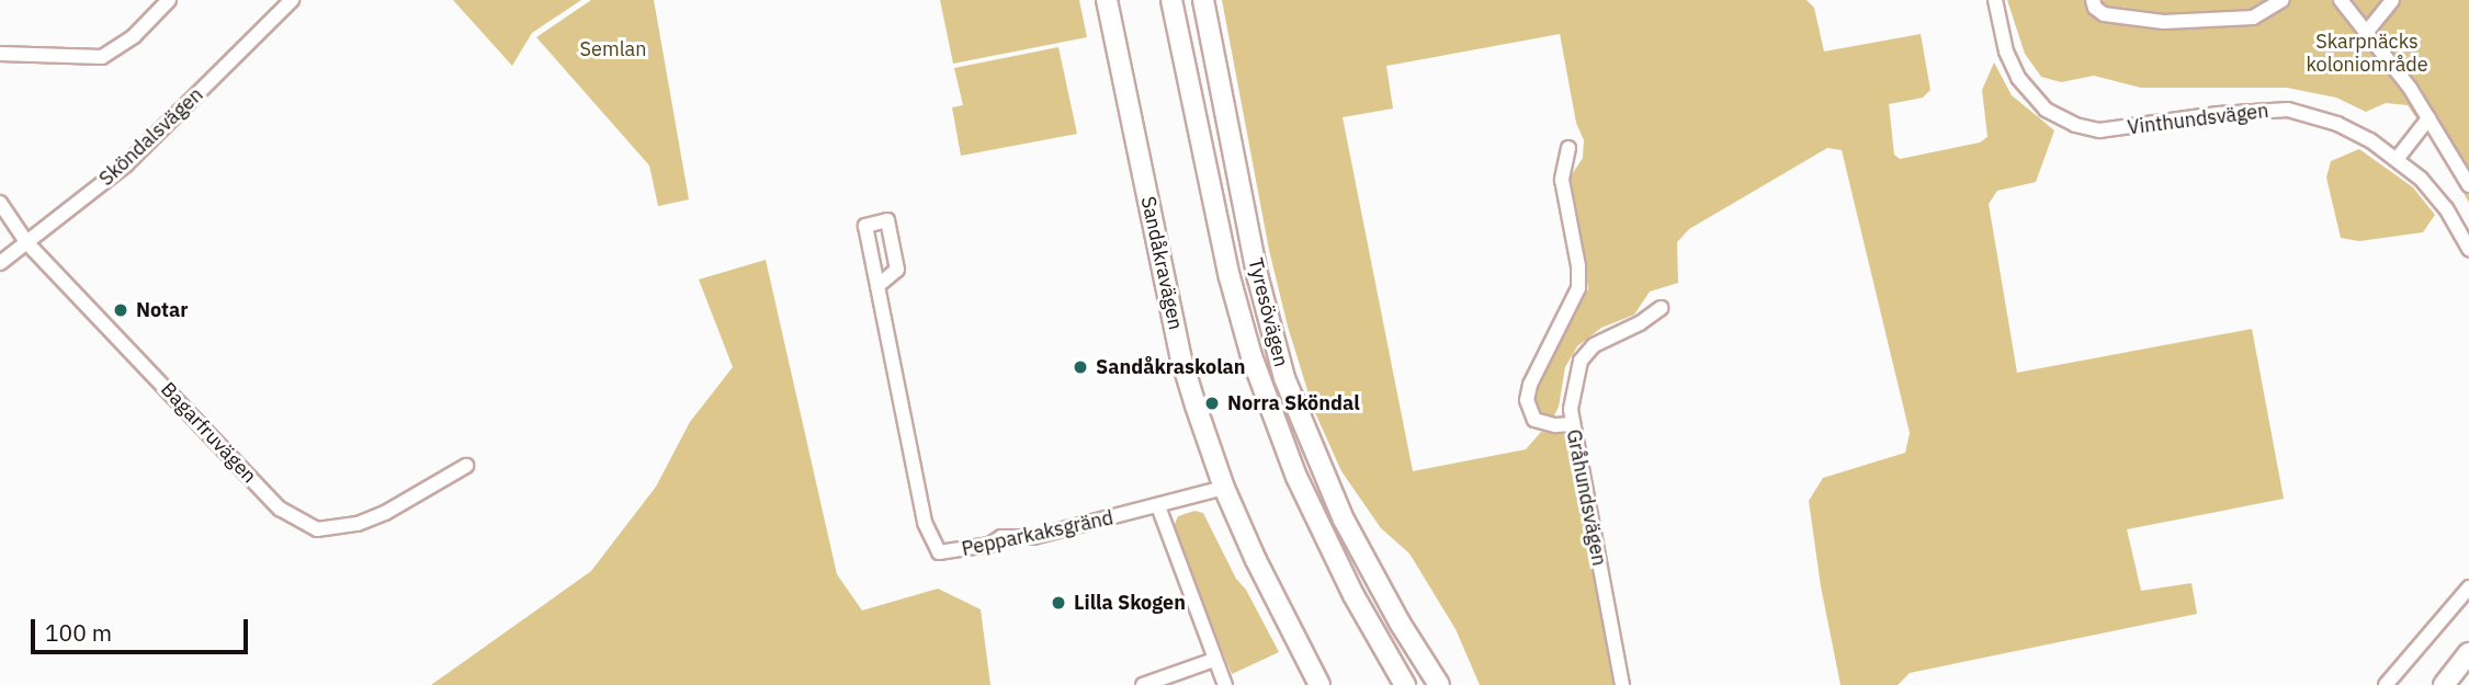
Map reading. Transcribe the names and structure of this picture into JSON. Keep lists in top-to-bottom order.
{
  "streets": {
    "main road": ["Sandåkravägen", "Tyresövägen"],
    "street": [
      "Vinthundsvägen",
      "Sköndalsvägen",
      "Bagarfruvägen",
      "Gråhundsvägen",
      "Pepparkaksgränd"
    ]
  },
  "crossings": [
    ["Sköndalsvägen", "Bagarfruvägen"],
    ["Sandåkravägen", "Pepparkaksgränd"]
  ],
  "parks": ["Skarpnäcks koloniområde", "Semlan"],
  "places": [
    "Notar",
    "Sandåkraskolan",
    "Norra Sköndal",
    "Lilla Skogen"
  ],
  "scale_bar": "100 m"
}
